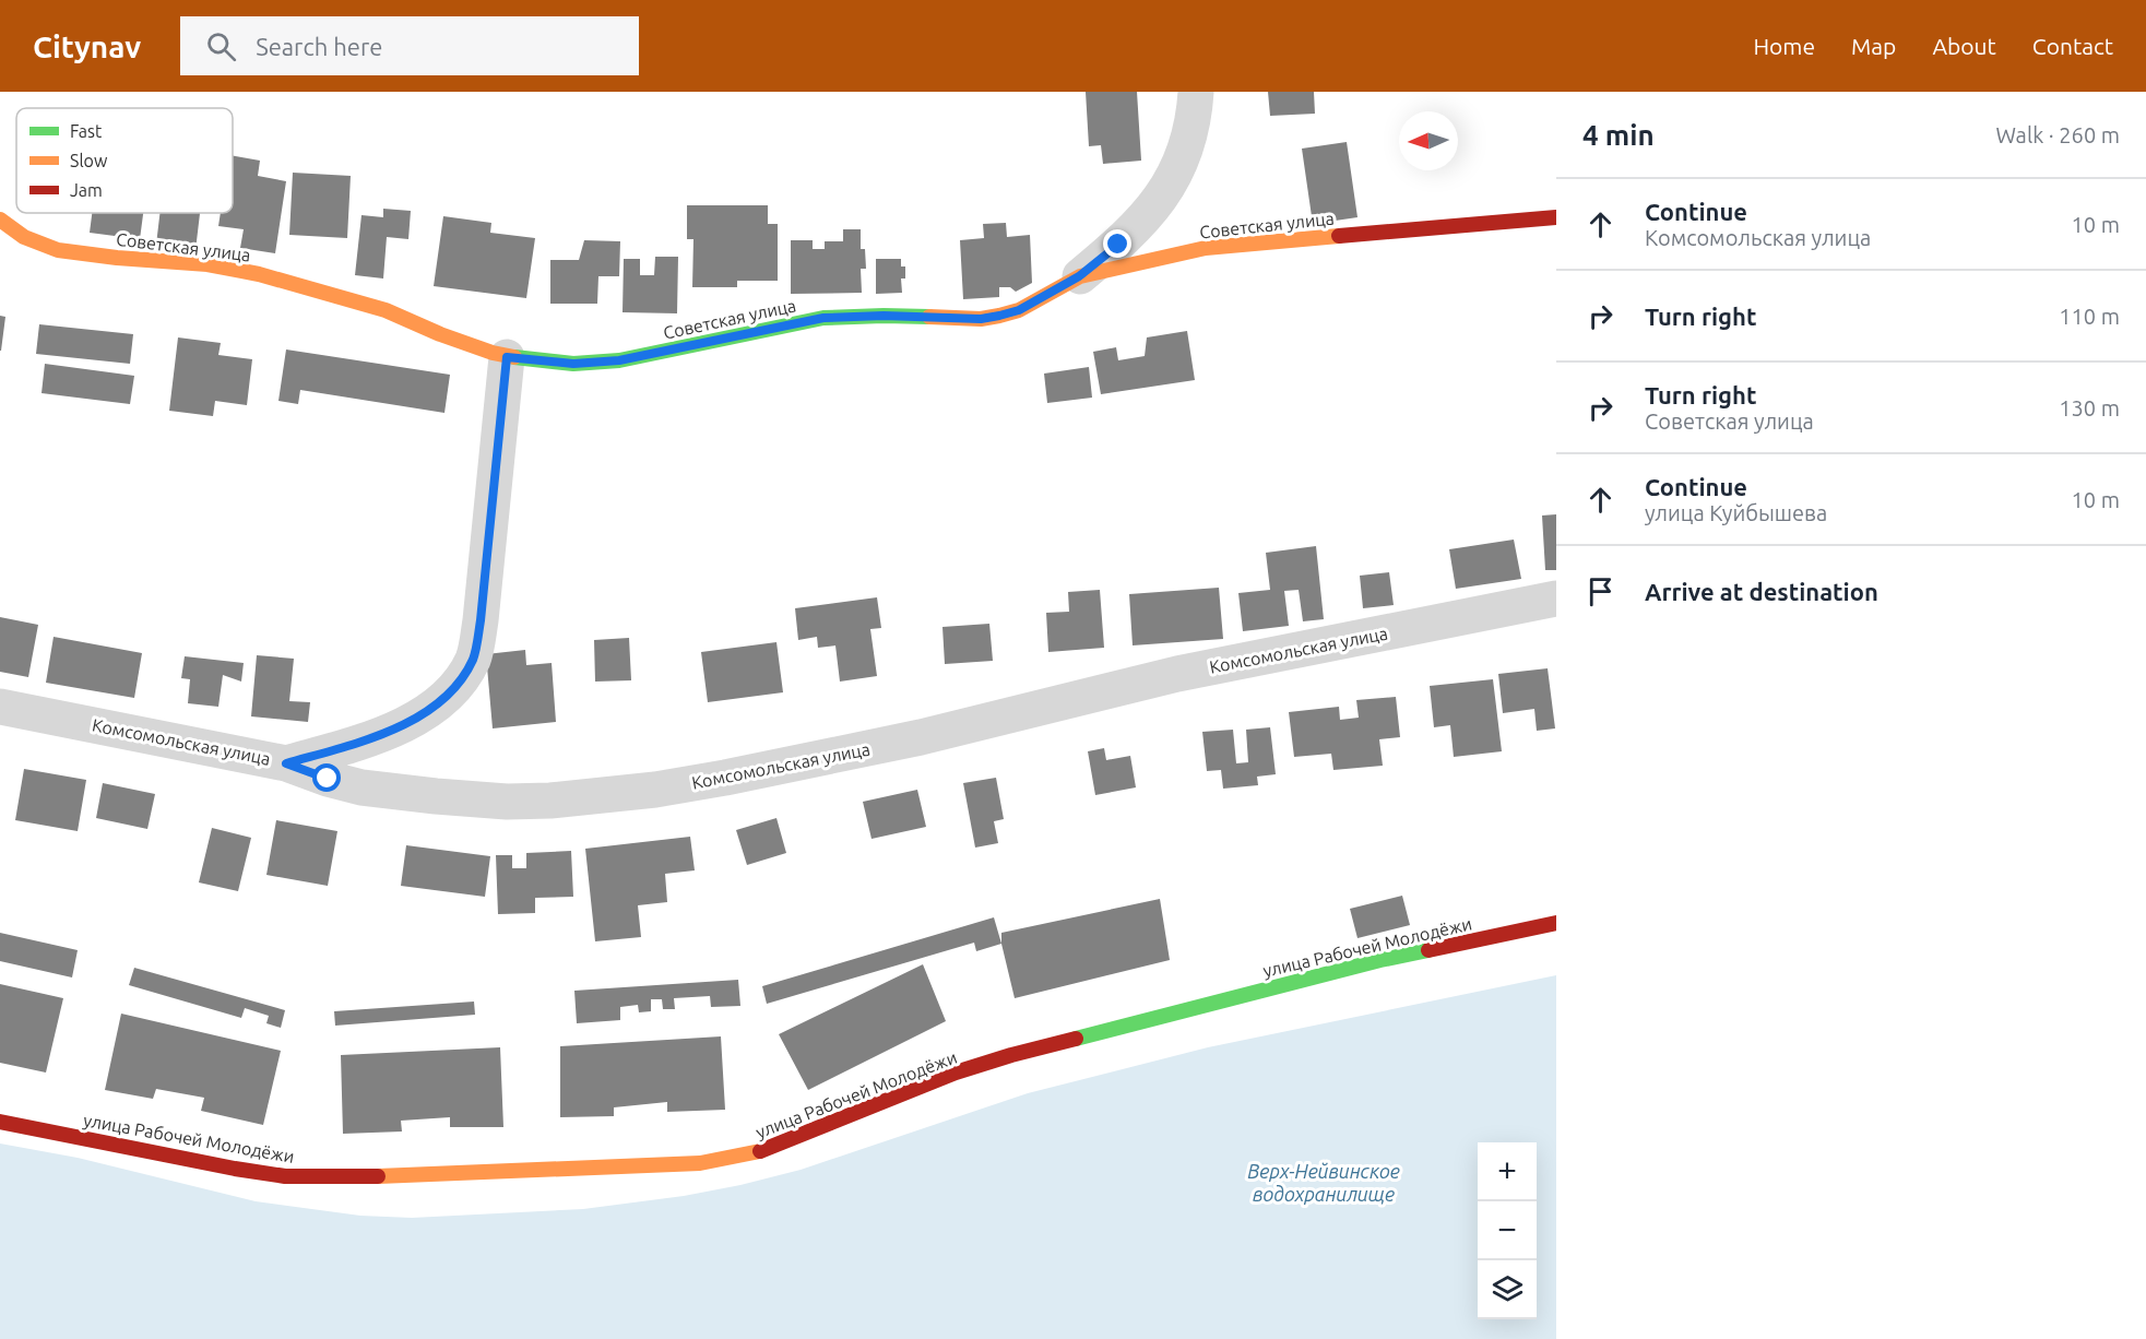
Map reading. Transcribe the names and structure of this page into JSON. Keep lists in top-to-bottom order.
{
  "streets": {
    "street": ["Советская улица", "Комсомольская улица", "улица Рабочей Молодёжи"]
  },
  "water": ["Верх-Нейвинское водохранилище"],
  "legend": ["Fast", "Slow", "Jam"],
  "north": "left",
  "page": {
    "header": "Citynav",
    "search": "Search here",
    "nav": [
      "Home",
      "Map",
      "About",
      "Contact"
    ],
    "heading": ["4 min", "Walk · 260 m"],
    "list": [
      ["Continue", "Комсомольская улица", "10 m"],
      ["Turn right", "110 m"],
      ["Turn right", "Советская улица", "130 m"],
      ["Continue", "улица Куйбышева", "10 m"],
      "Arrive at destination"
    ],
    "map_buttons": ["+", "−"]
  }
}
